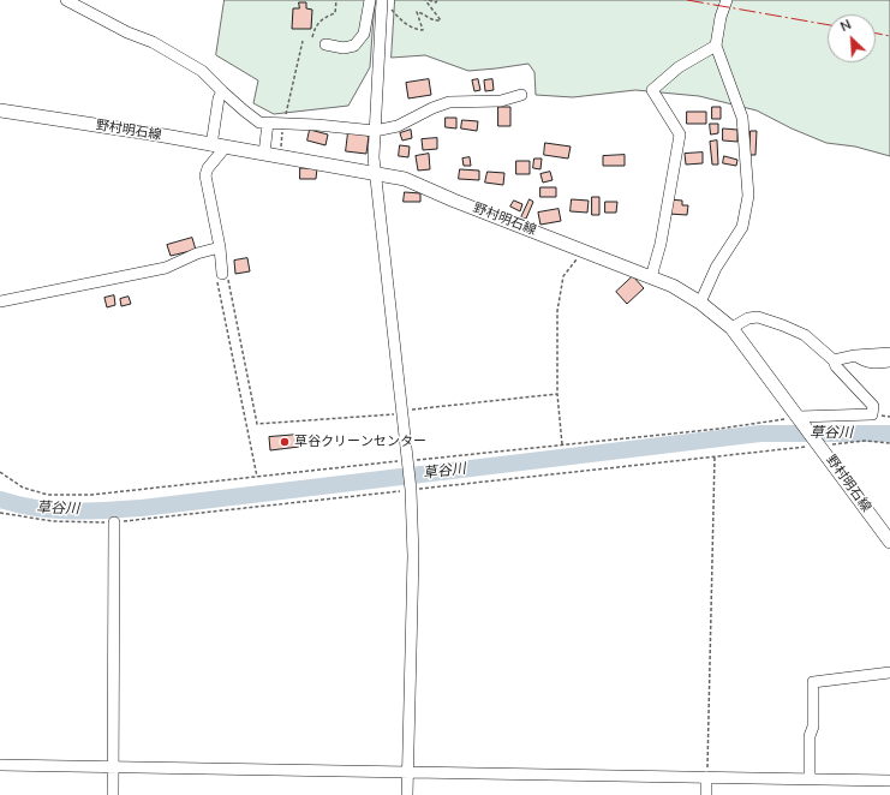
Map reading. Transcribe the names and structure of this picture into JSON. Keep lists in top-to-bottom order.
{
  "streets": {
    "main road": ["野村明石線"]
  },
  "water": ["草谷川"],
  "places": ["草谷クリーンセンター"],
  "north": "top left"
}
